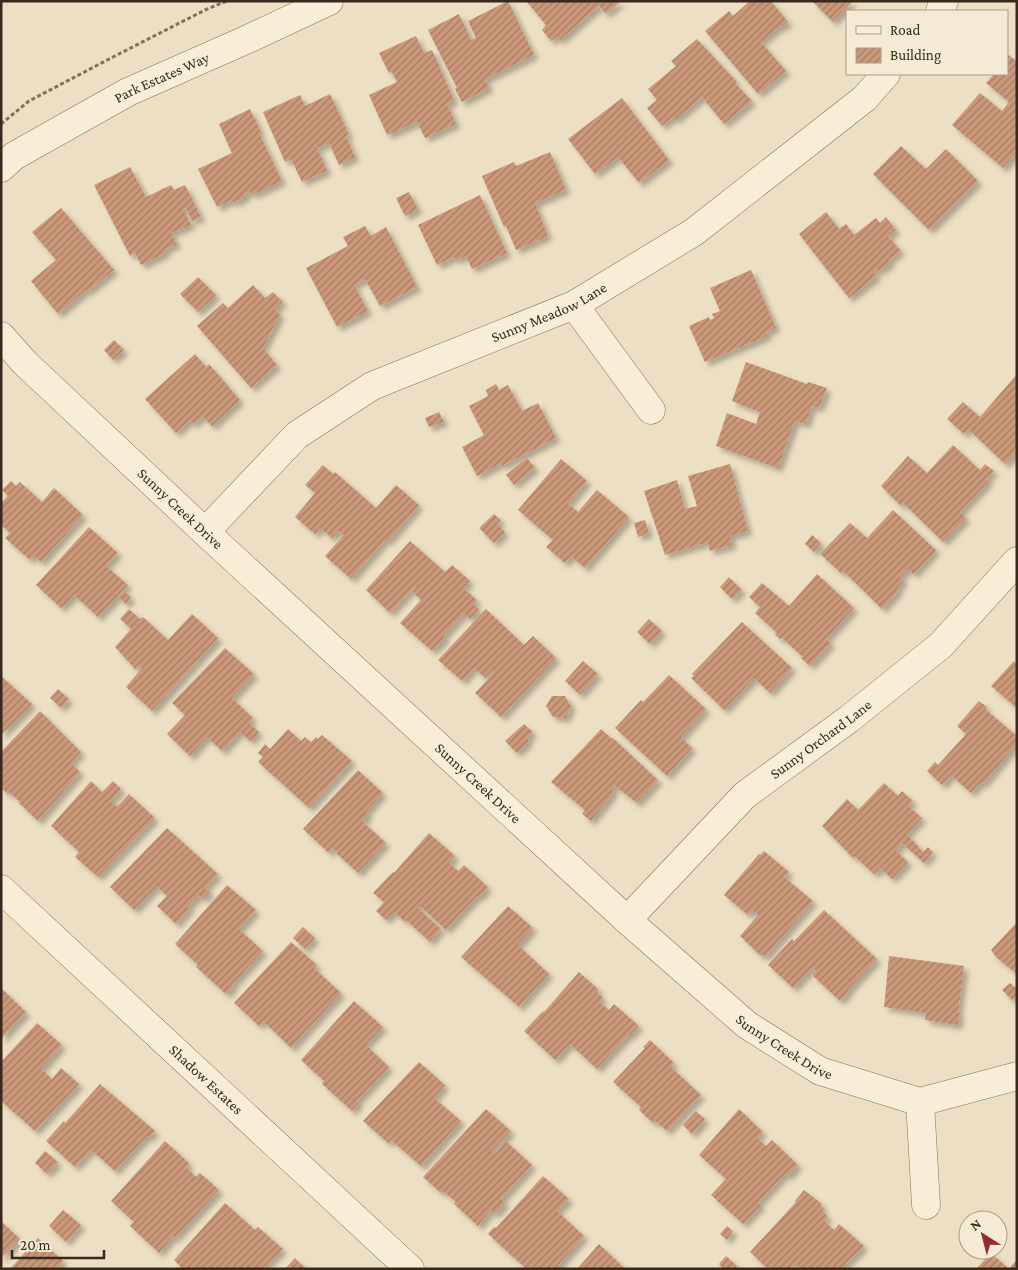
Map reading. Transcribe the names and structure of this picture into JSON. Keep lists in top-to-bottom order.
{
  "streets": {
    "street": [
      "Park Estates Way",
      "Sunny Meadow Lane",
      "Sunny Creek Drive",
      "Sunny Orchard Lane",
      "Shadow Estates"
    ]
  },
  "crossings": [
    ["Sunny Meadow Lane", "Sunny Creek Drive"],
    ["Sunny Creek Drive", "Sunny Orchard Lane"]
  ],
  "legend": ["Road", "Building"],
  "scale_bar": "20 m",
  "north": "top left"
}
